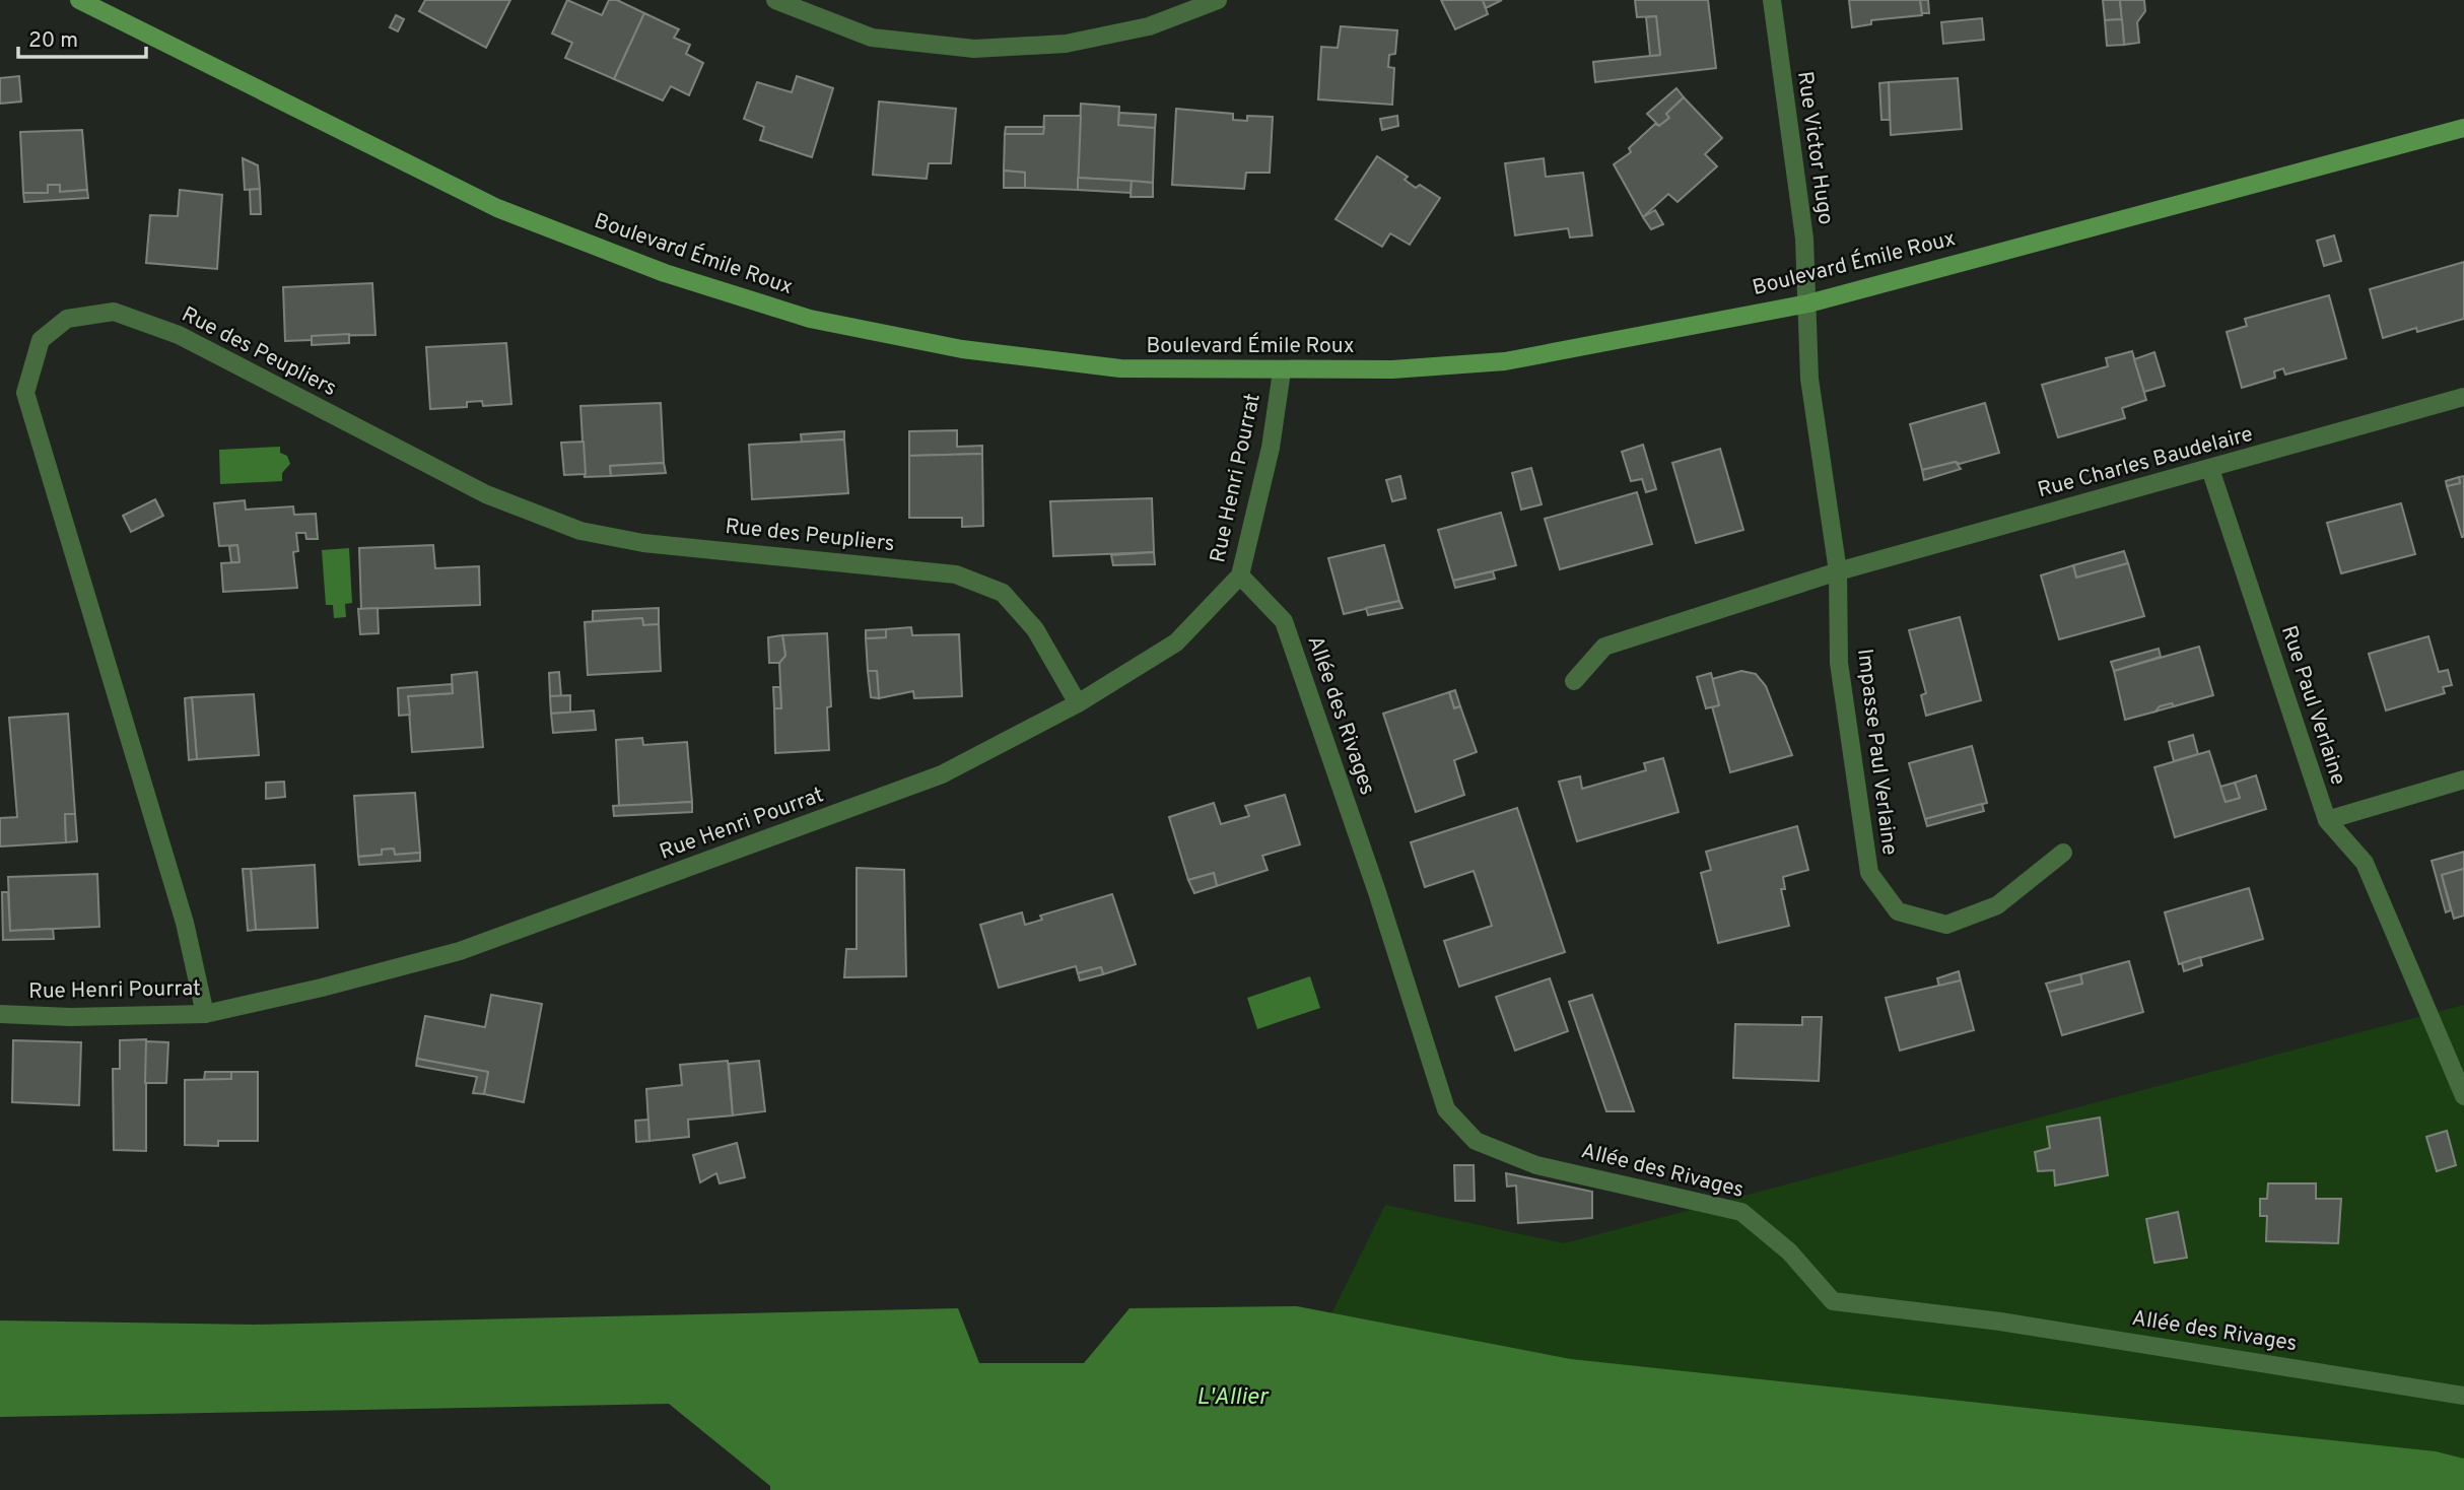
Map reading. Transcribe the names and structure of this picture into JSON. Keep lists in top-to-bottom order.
{
  "streets": {
    "main road": ["Boulevard Émile Roux"],
    "street": [
      "Rue Victor Hugo",
      "Rue des Peupliers",
      "Rue Charles Baudelaire",
      "Rue Henri Pourrat",
      "Rue Paul Verlaine",
      "Allée des Rivages",
      "Impasse Paul Verlaine"
    ]
  },
  "crossings": [
    ["Rue Victor Hugo", "Boulevard Émile Roux"],
    ["Boulevard Émile Roux", "Rue Henri Pourrat"],
    ["Rue des Peupliers", "Rue Henri Pourrat"],
    ["Rue Charles Baudelaire", "Rue Paul Verlaine"],
    ["Rue Charles Baudelaire", "Impasse Paul Verlaine"],
    ["Rue Henri Pourrat", "Allée des Rivages"]
  ],
  "water": ["L'Allier"],
  "scale_bar": "20 m"
}
